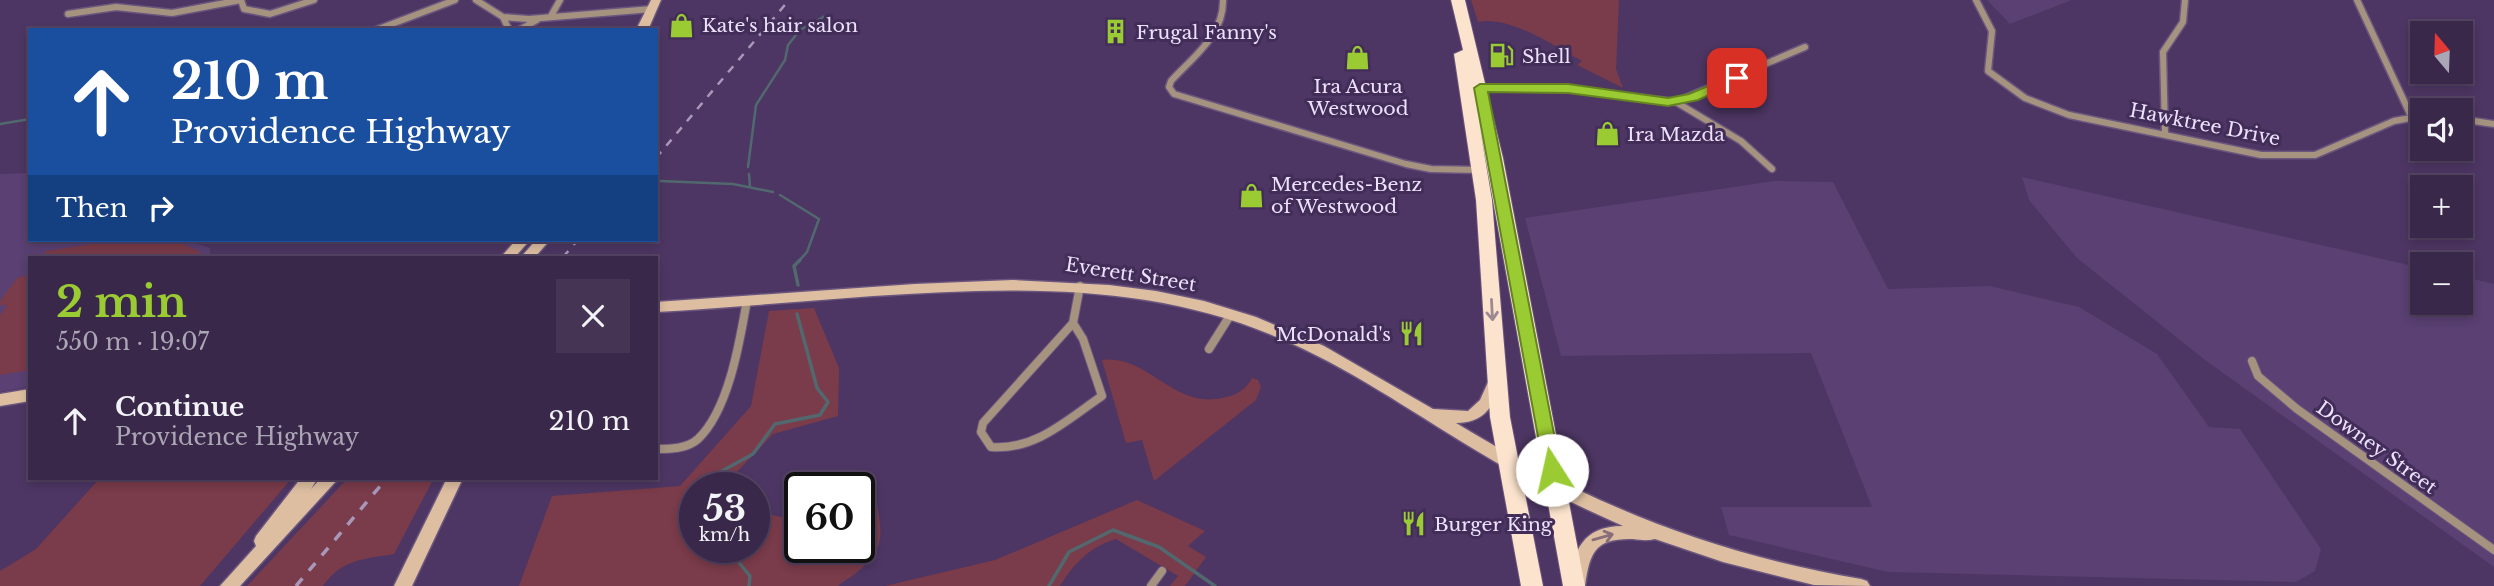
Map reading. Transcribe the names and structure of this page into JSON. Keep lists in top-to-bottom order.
{
  "streets": {
    "main road": ["Everett Street"],
    "street": ["Hawktree Drive", "Downey Street"]
  },
  "places": {
    "shop": [
      "Kate's hair salon",
      "Ira Acura Westwood",
      "Ira Mazda",
      "Mercedes-Benz of Westwood"
    ],
    "building": ["Frugal Fanny's"],
    "fuel station": ["Shell"],
    "restaurant": ["McDonald's", "Burger King"]
  },
  "north": "top",
  "page": {
    "map_buttons": ["+", "−"],
    "turn": ["210 m", "Providence Highway"],
    "then": "Then",
    "heading": ["2 min", "550 m · 19:07"],
    "list": [
      {
        "name": "Continue",
        "note": "Providence Highway",
        "value": "210 m"
      }
    ],
    "speed": "53 km/h",
    "limit": "60"
  }
}
